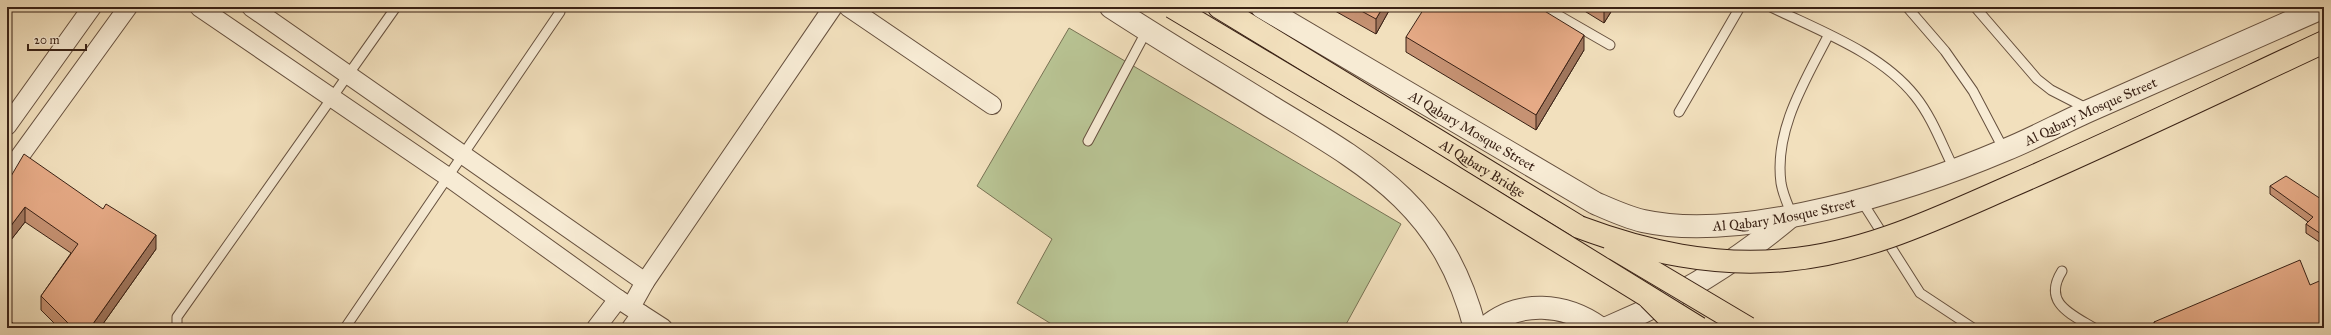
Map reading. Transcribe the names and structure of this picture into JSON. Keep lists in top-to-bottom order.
{
  "streets": {
    "main road": ["Al Qabary Bridge"],
    "street": ["Al Qabary Mosque Street"]
  },
  "scale_bar": "20 m"
}
